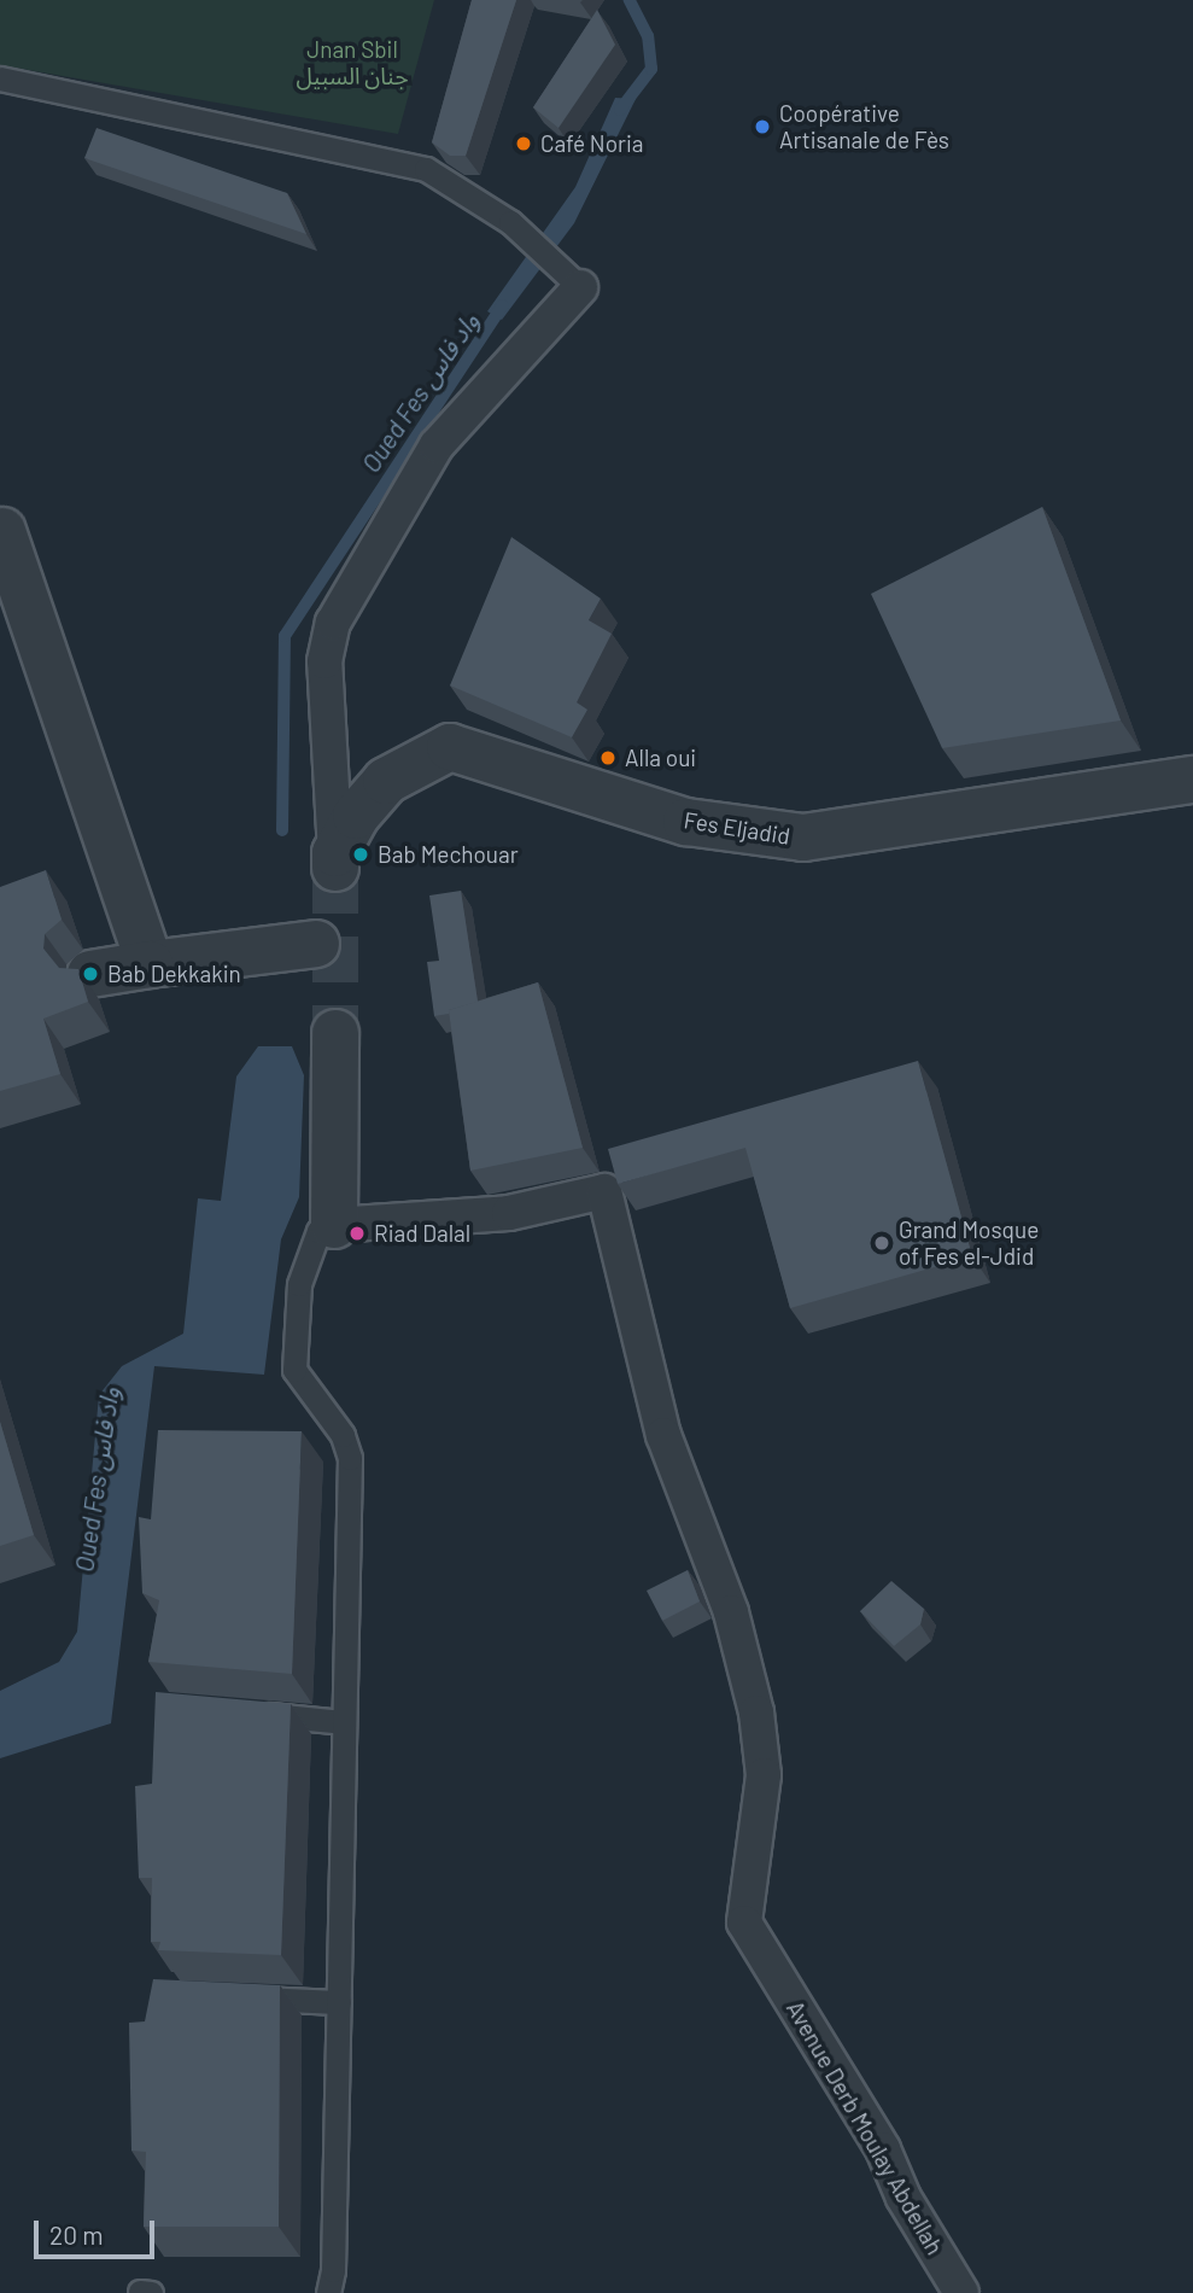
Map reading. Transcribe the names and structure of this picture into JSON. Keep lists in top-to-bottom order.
{
  "streets": {
    "street": ["Fes Eljadid", "Avenue Derb Moulay Abdellah"]
  },
  "water": ["Oued Fes واد فاس"],
  "parks": ["Jnan Sbil جنان السبيل"],
  "places": [
    "Coopérative Artisanale de Fès",
    "Café Noria",
    "Alla oui",
    "Bab Mechouar",
    "Bab Dekkakin",
    "Riad Dalal",
    "Grand Mosque of Fes el-Jdid"
  ],
  "scale_bar": "20 m"
}
